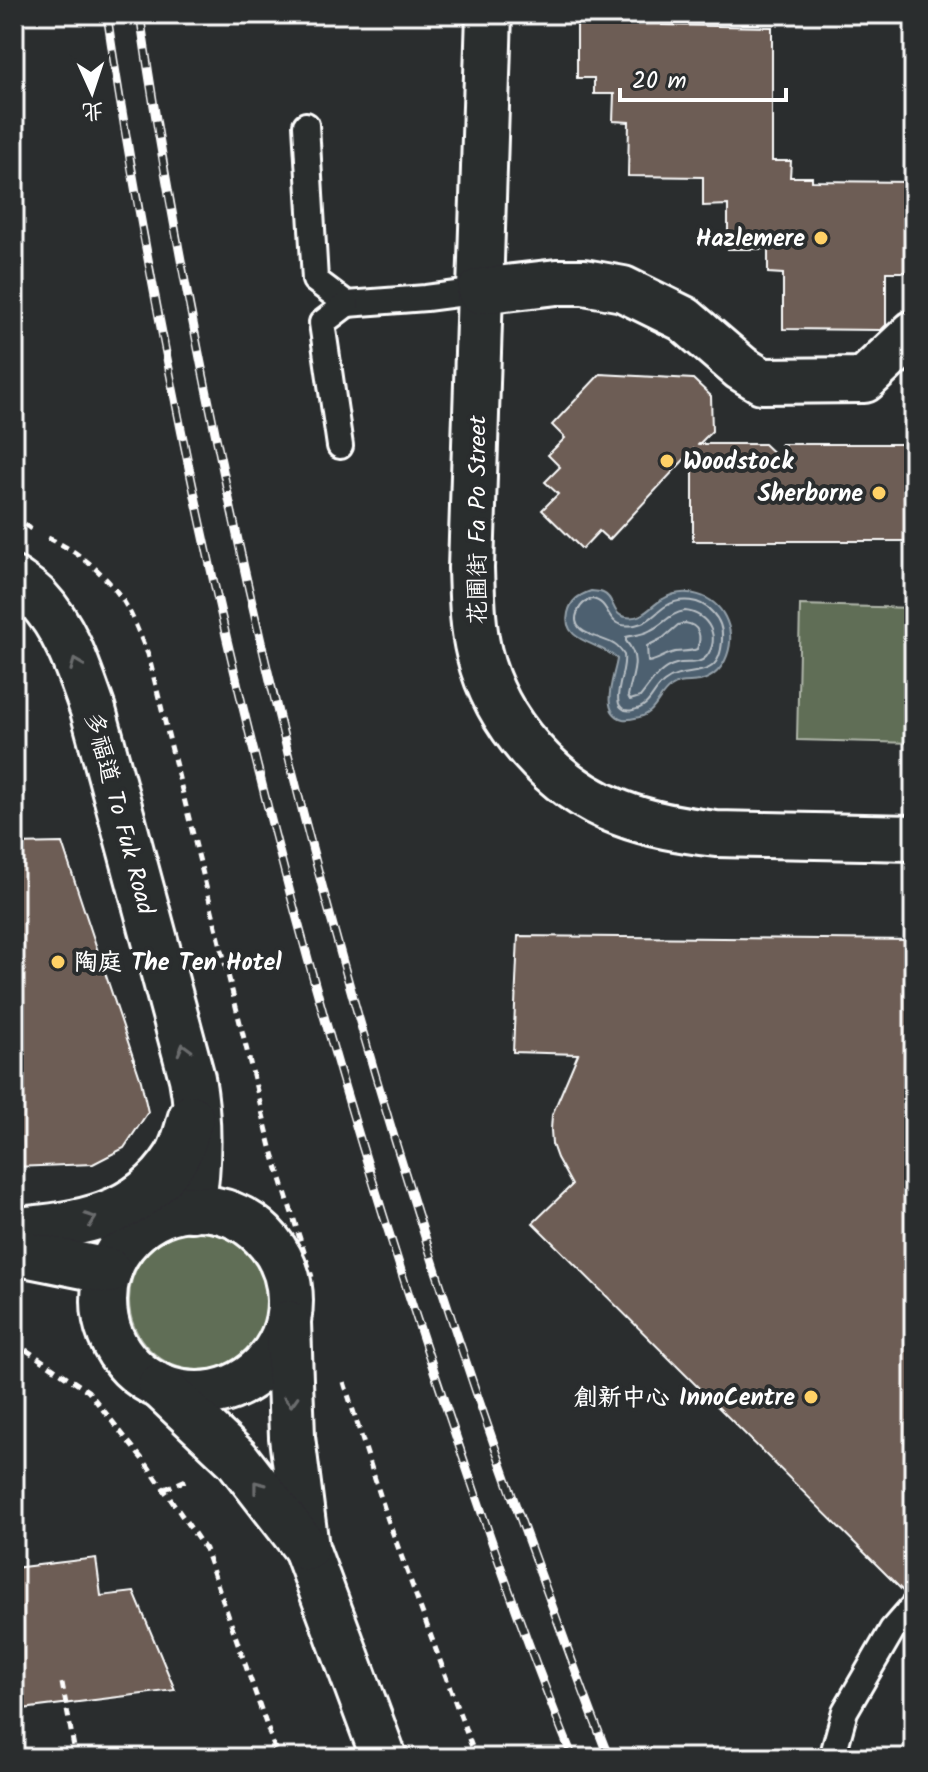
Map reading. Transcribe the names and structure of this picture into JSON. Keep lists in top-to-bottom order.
{
  "streets": {
    "street": ["花圃街 Fa Po Street", "多福道 To Fuk Road"]
  },
  "one_way": ["多福道 To Fuk Road"],
  "places": [
    "Hazlemere",
    "Woodstock",
    "Sherborne",
    "陶庭 The Ten Hotel",
    "創新中心 InnoCentre"
  ],
  "scale_bar": "20 m",
  "north": "bottom"
}
